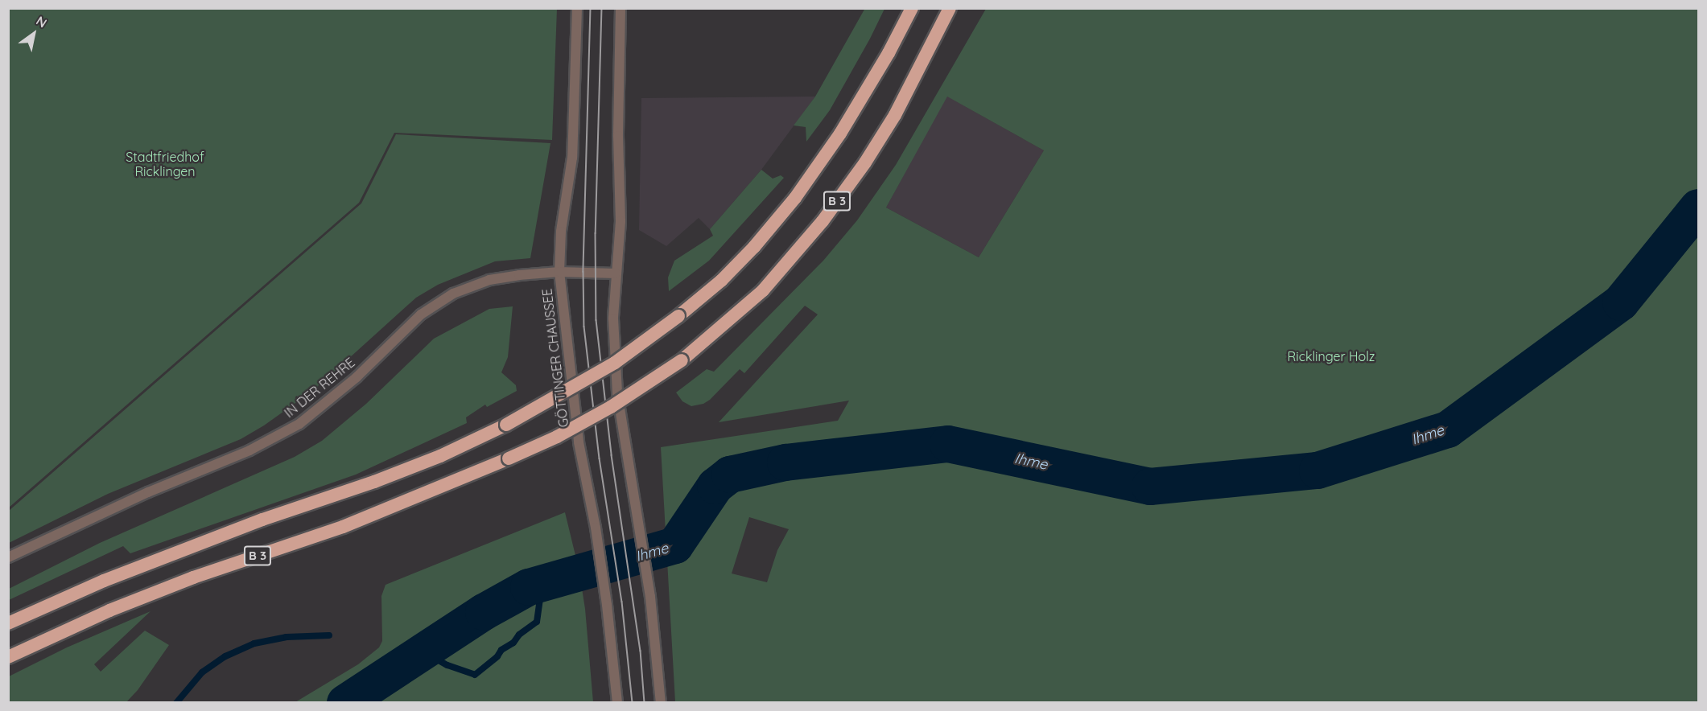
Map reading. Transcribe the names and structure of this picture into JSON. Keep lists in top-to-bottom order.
{
  "streets": {
    "highway": ["B 3"],
    "street": ["GÖTTINGER CHAUSSEE", "IN DER REHRE"]
  },
  "crossings": [
    ["GÖTTINGER CHAUSSEE", "IN DER REHRE"]
  ],
  "water": ["Ihme"],
  "parks": ["Stadtfriedhof Ricklingen", "Ricklinger Holz"],
  "north": "top right"
}
